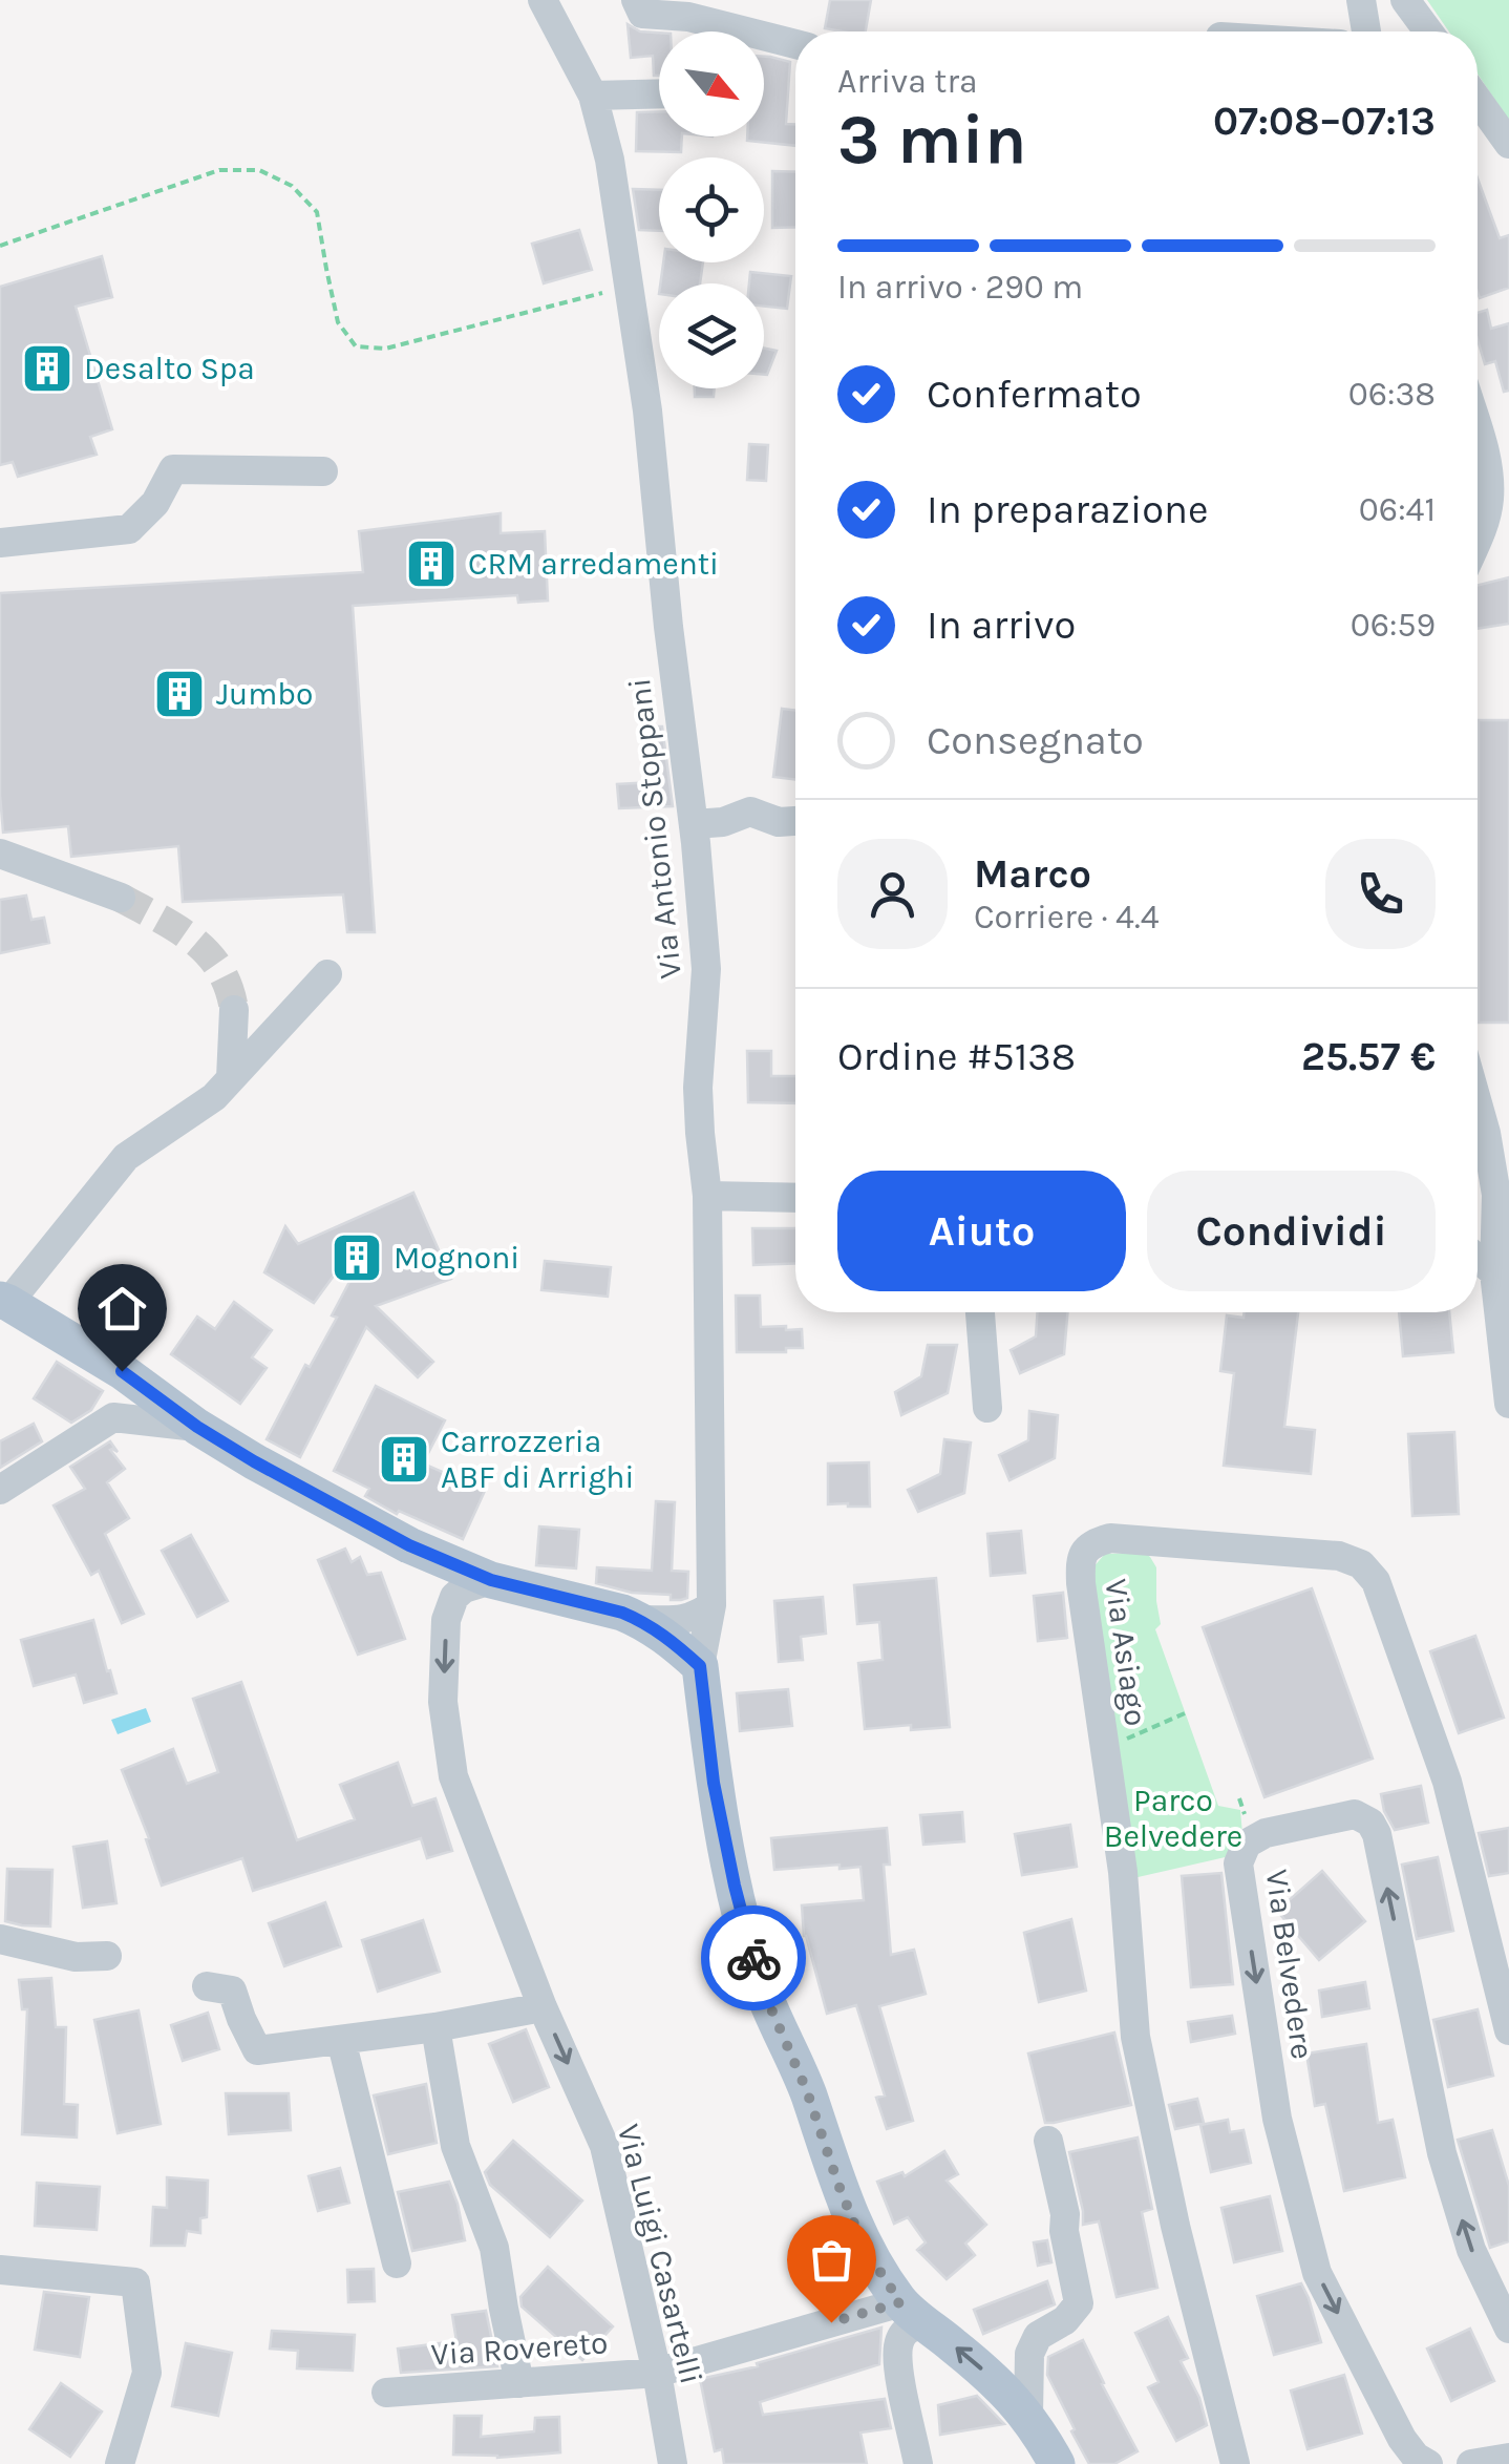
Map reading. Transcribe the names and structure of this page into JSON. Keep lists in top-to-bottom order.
{
  "streets": {
    "street": [
      "Via Antonio Stoppani",
      "Via Asiago",
      "Via Belvedere",
      "Via Luigi Casartelli",
      "Via Rovereto"
    ]
  },
  "crossings": [
    ["Via Luigi Casartelli", "Via Rovereto"]
  ],
  "parks": ["Parco Belvedere"],
  "places": {
    "building": [
      "Desalto Spa",
      "CRM arredamenti",
      "Jumbo",
      "Mognoni",
      "Carrozzeria ABF di Arrighi"
    ]
  },
  "north": "bottom right",
  "page": {
    "heading": ["3 min", "Arriva tra", "07:08–07:13"],
    "panel": [
      "Marco",
      "Corriere · 4.4",
      "Ordine #5138",
      "25.57 €"
    ],
    "bar": "In arrivo · 290 m",
    "list": [
      ["Confermato", "06:38"],
      ["In preparazione", "06:41"],
      ["In arrivo", "06:59"],
      "Consegnato"
    ],
    "buttons": ["Aiuto", "Condividi"]
  }
}
